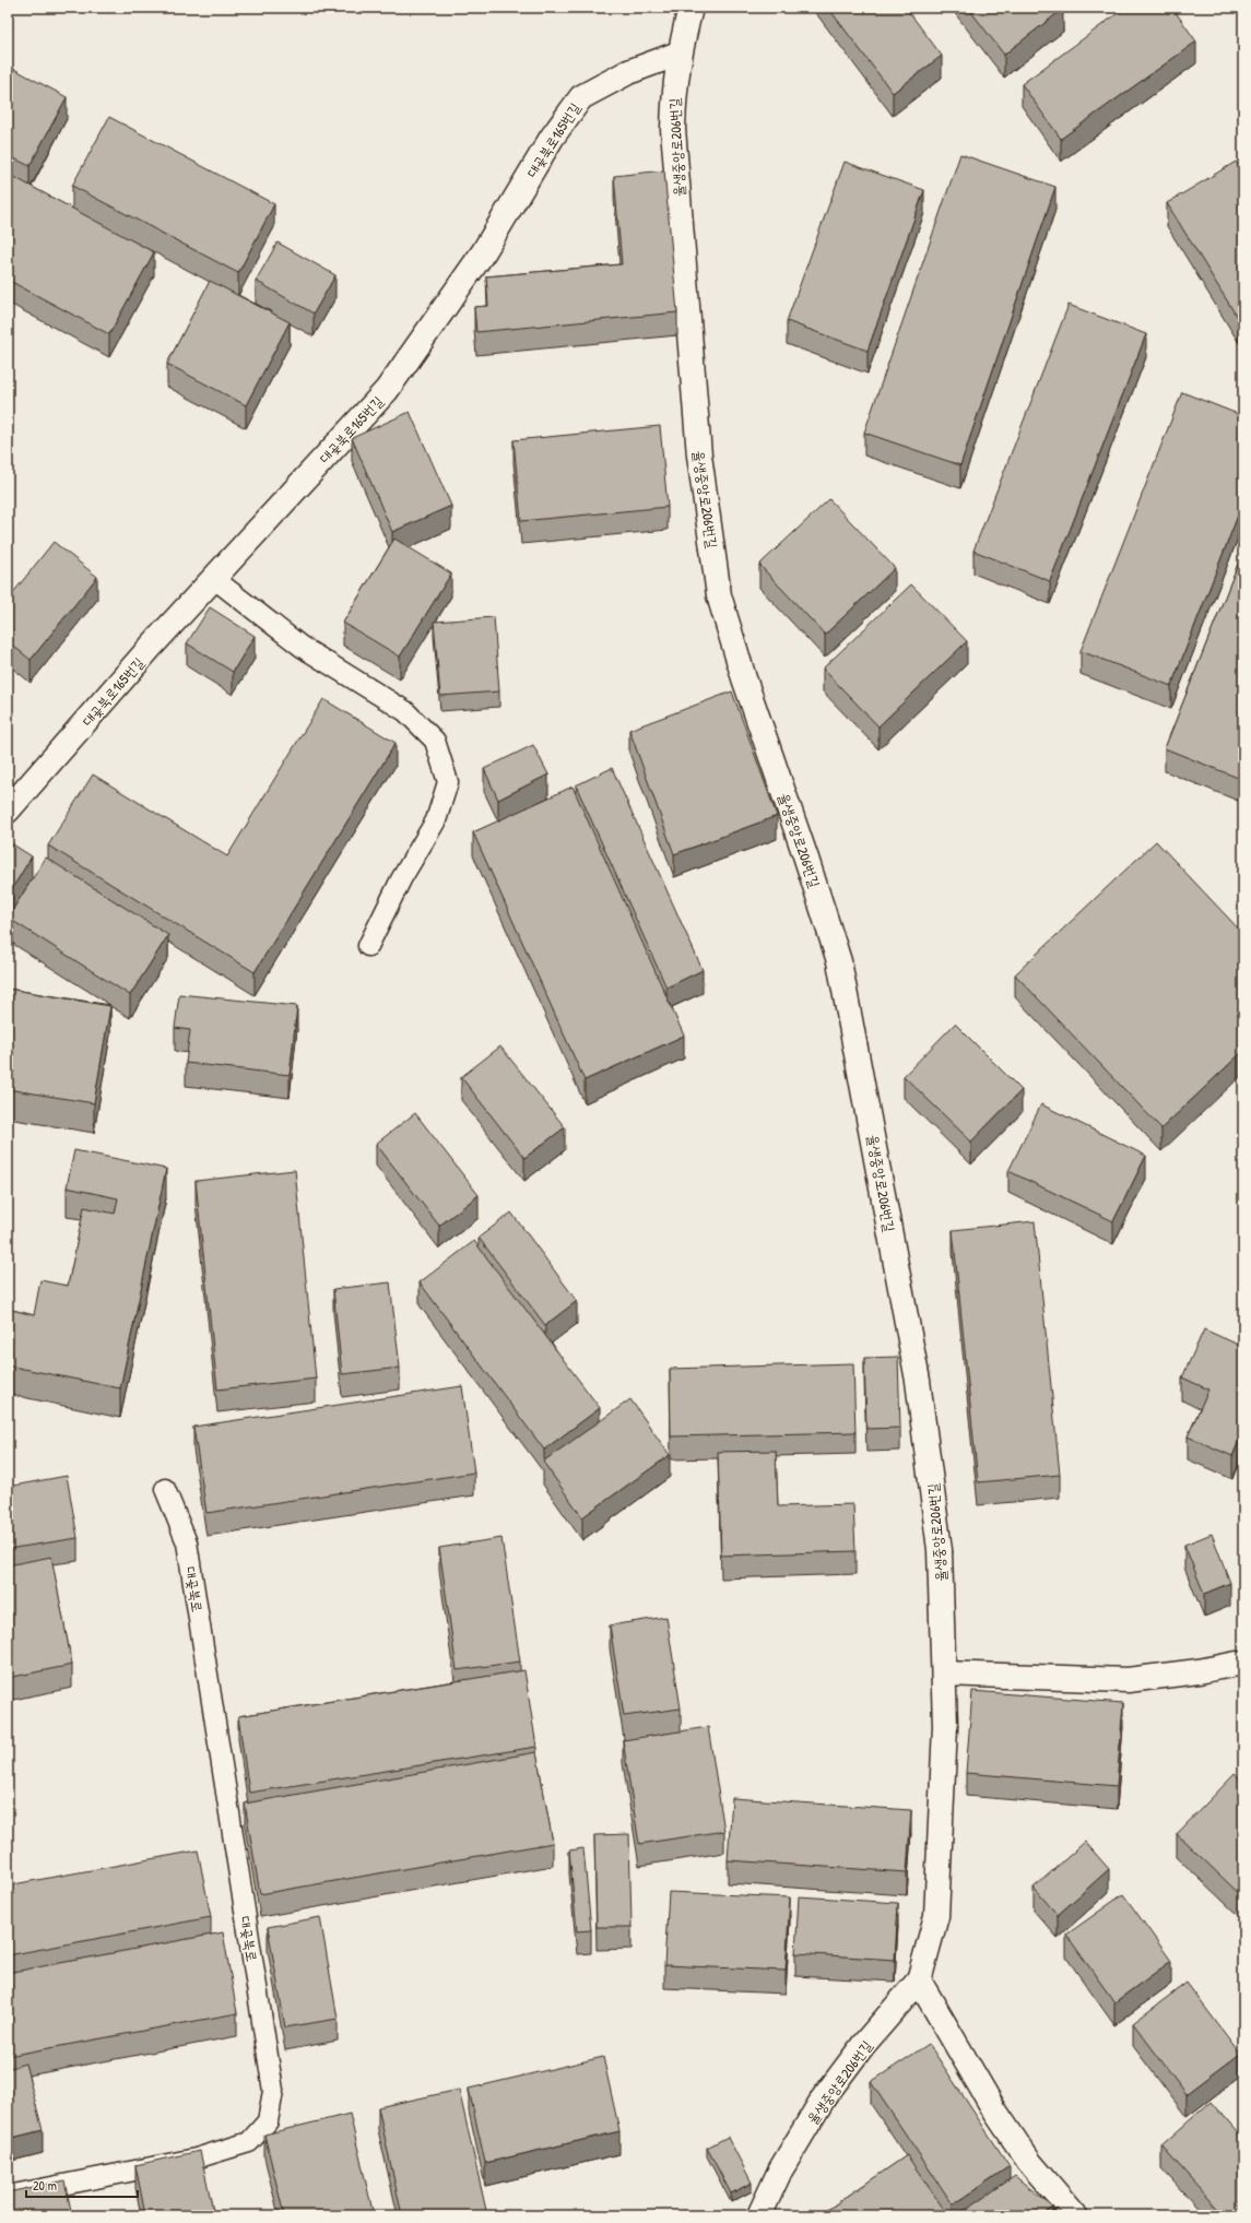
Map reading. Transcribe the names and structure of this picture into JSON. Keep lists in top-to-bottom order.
{
  "streets": {
    "street": ["대곶북로165번길", "율생중앙로206번길"],
    "lane": ["대곶북로"]
  },
  "crossings": [
    ["대곶북로165번길", "율생중앙로206번길"]
  ],
  "scale_bar": "20 m"
}
